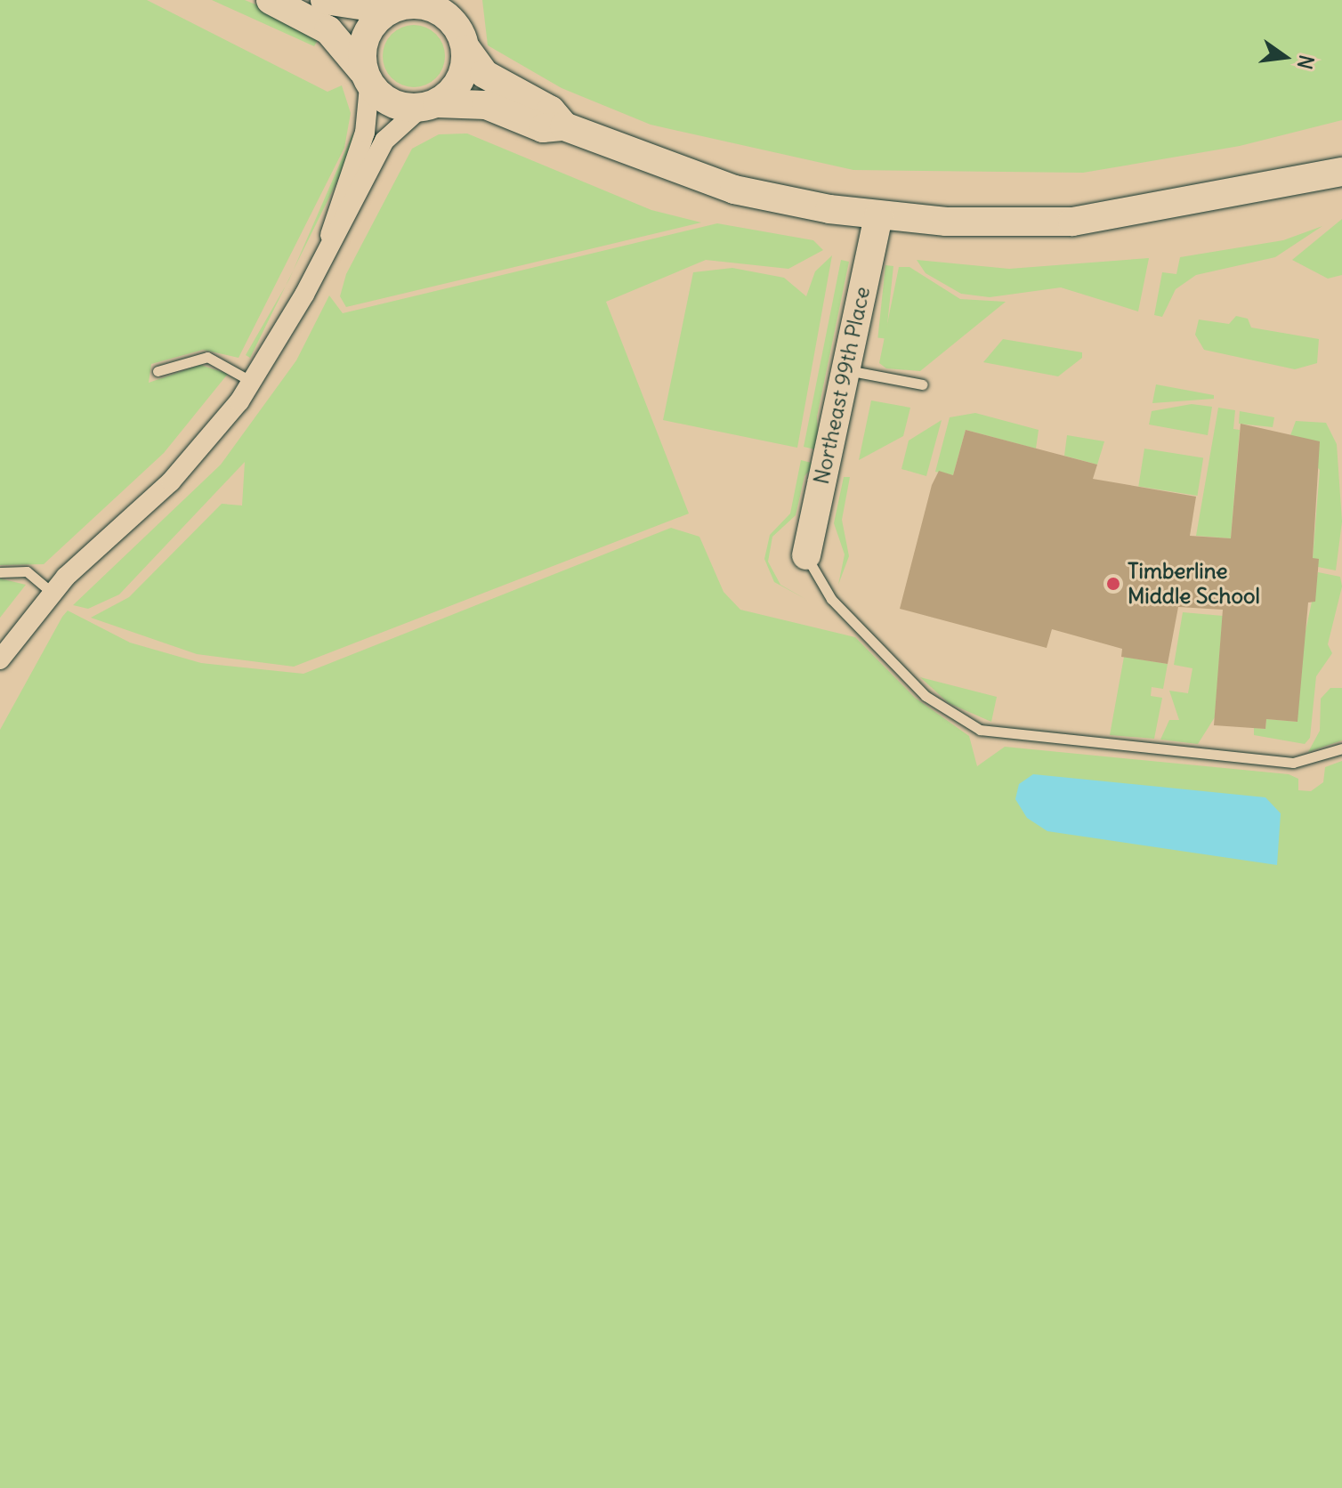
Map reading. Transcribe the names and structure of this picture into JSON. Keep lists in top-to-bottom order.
{
  "streets": {
    "street": ["Northeast 99th Place"]
  },
  "places": ["Timberline Middle School"],
  "north": "right"
}
